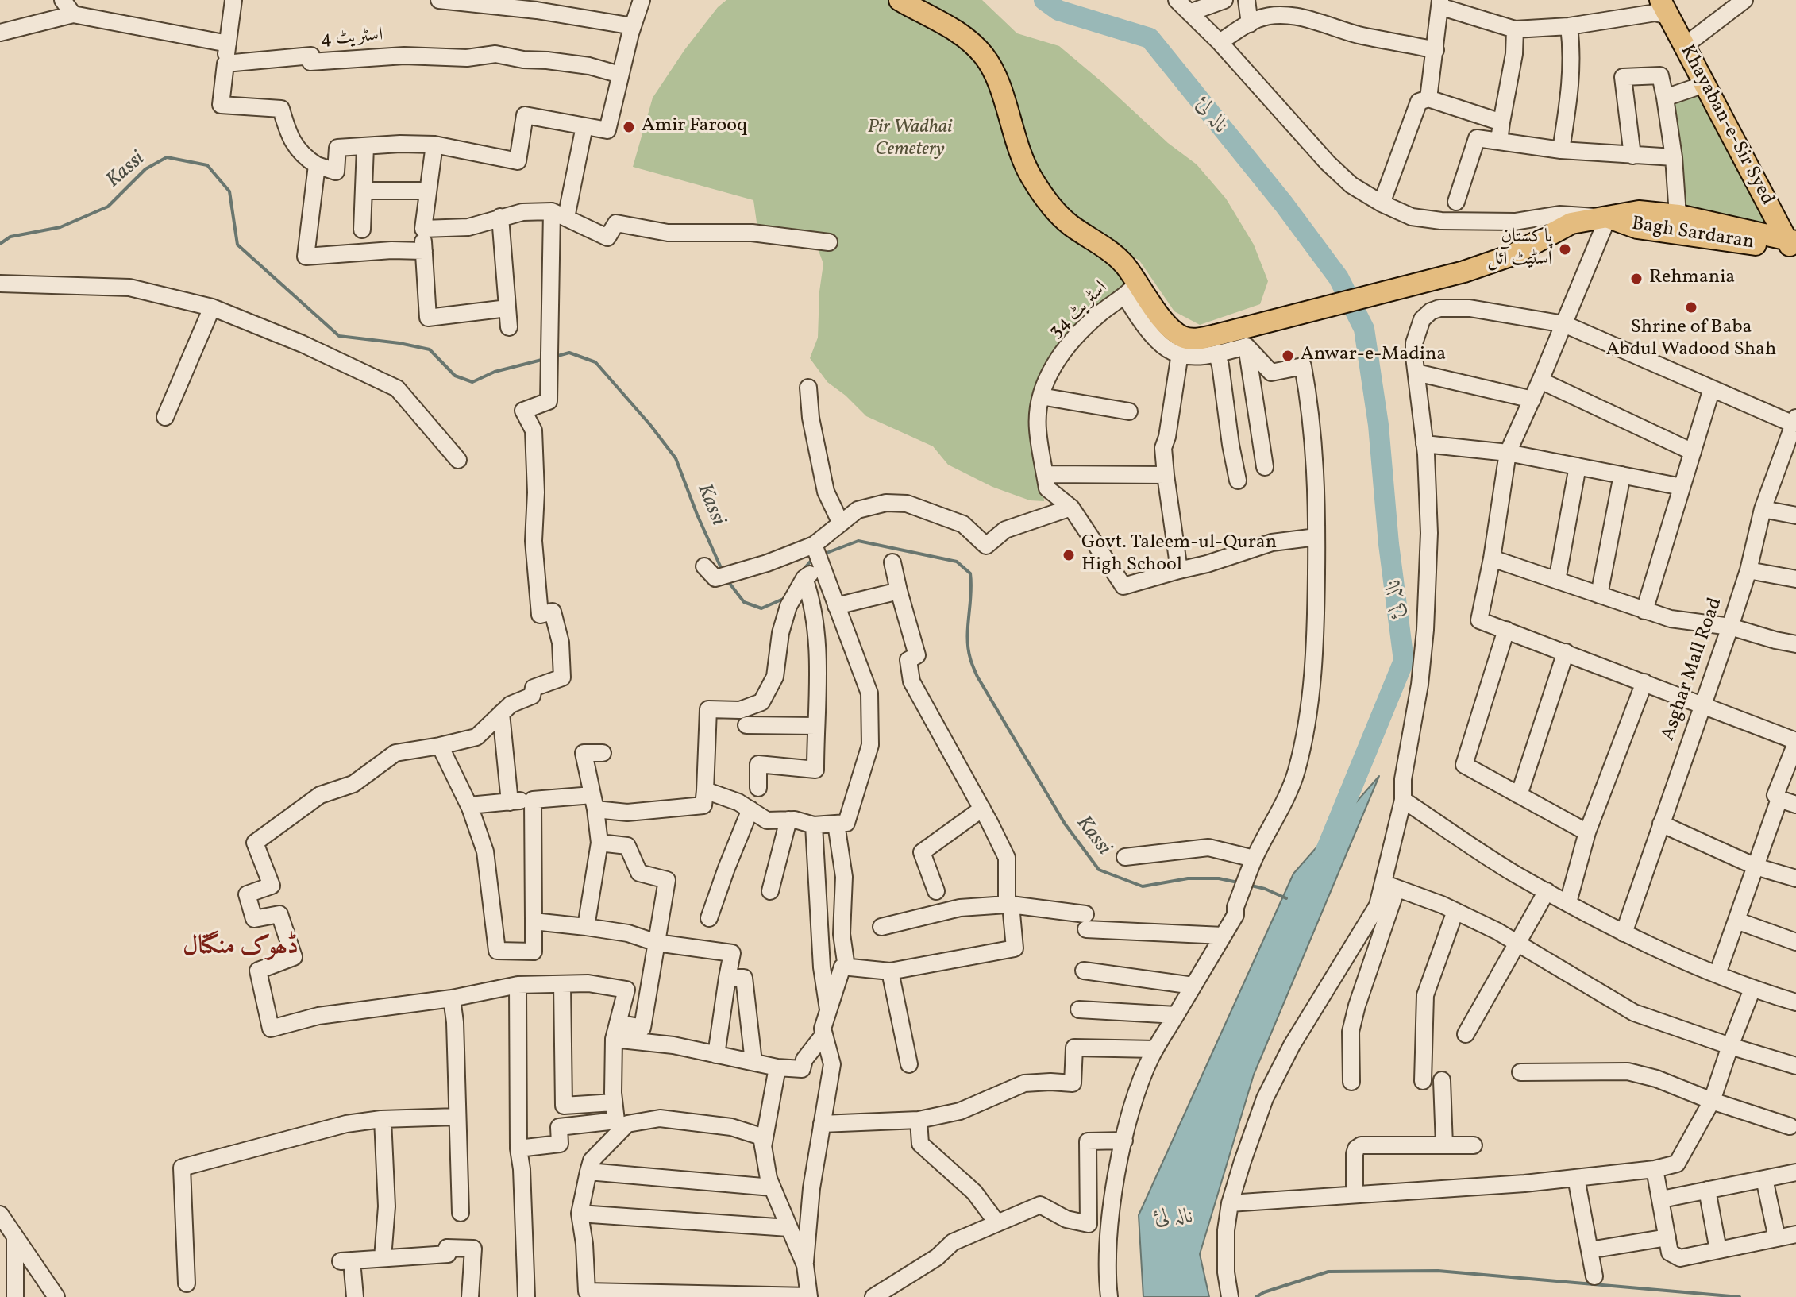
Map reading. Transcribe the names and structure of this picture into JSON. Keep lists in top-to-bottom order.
{
  "streets": {
    "main road": ["Khayaban-e-Sir Syed", "Bagh Sardaran"],
    "street": ["اسٹریٹ 4", "اسٹریٹ 34", "Asghar Mall Road"]
  },
  "crossings": [
    ["Khayaban-e-Sir Syed", "Bagh Sardaran"],
    ["Bagh Sardaran", "اسٹریٹ 34"]
  ],
  "districts": ["ڈھوک منگتال"],
  "water": ["نالہ لئ", "Kassi"],
  "parks": ["Pir Wadhai Cemetery"],
  "places": [
    "Amir Farooq",
    "پاکستان اسٹیٹ آئل",
    "Rehmania",
    "Shrine of Baba Abdul Wadood Shah",
    "Anwar-e-Madina",
    "Govt. Taleem-ul-Quran High School"
  ]
}
